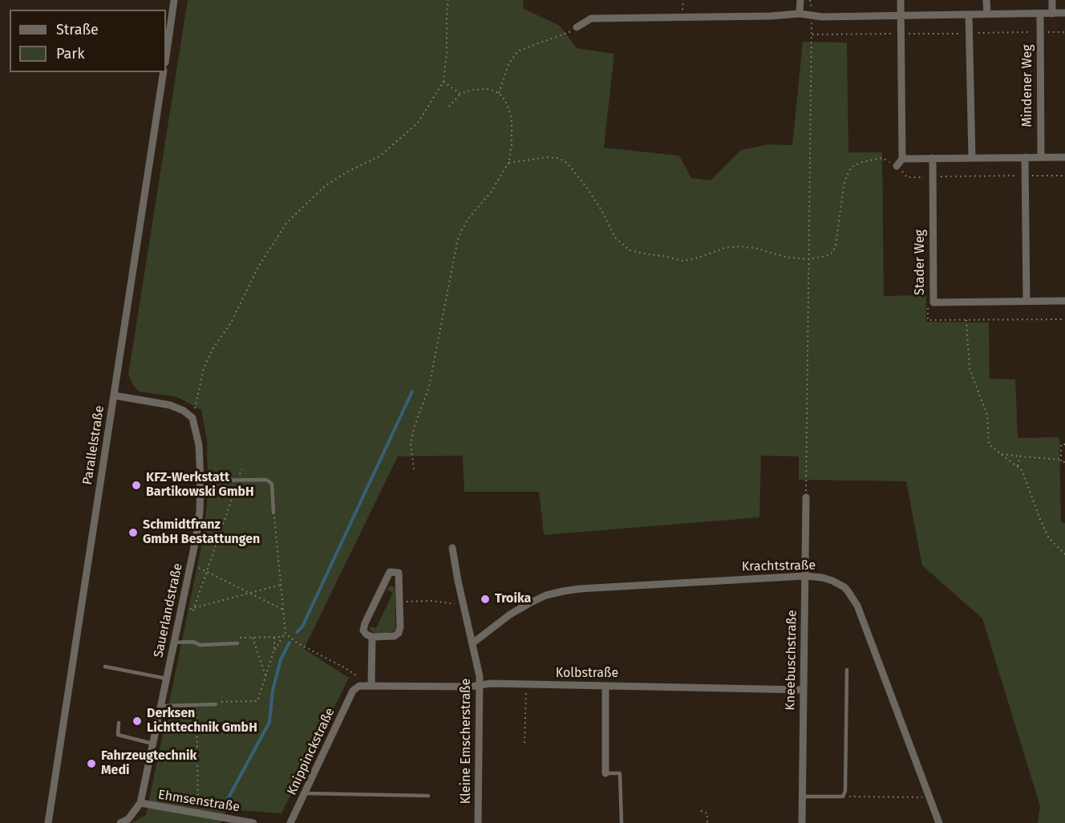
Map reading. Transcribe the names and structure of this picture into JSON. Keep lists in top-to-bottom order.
{
  "streets": {
    "street": [
      "Mindener Weg",
      "Stader Weg",
      "Parallelstraße",
      "Krachtstraße",
      "Sauerlandstraße",
      "Kneebuschstraße",
      "Kolbstraße",
      "Kleine Emscherstraße",
      "Knippinckstraße",
      "Ehmsenstraße"
    ]
  },
  "crossings": [
    ["Krachtstraße", "Kneebuschstraße"],
    ["Krachtstraße", "Kleine Emscherstraße"],
    ["Sauerlandstraße", "Ehmsenstraße"],
    ["Kneebuschstraße", "Kolbstraße"],
    ["Kolbstraße", "Kleine Emscherstraße"],
    ["Kolbstraße", "Knippinckstraße"]
  ],
  "places": [
    "KFZ-Werkstatt Bartikowski GmbH",
    "Schmidtfranz GmbH Bestattungen",
    "Troika",
    "Derksen Lichttechnik GmbH",
    "Fahrzeugtechnik Medi"
  ],
  "legend": ["Straße", "Park"]
}
